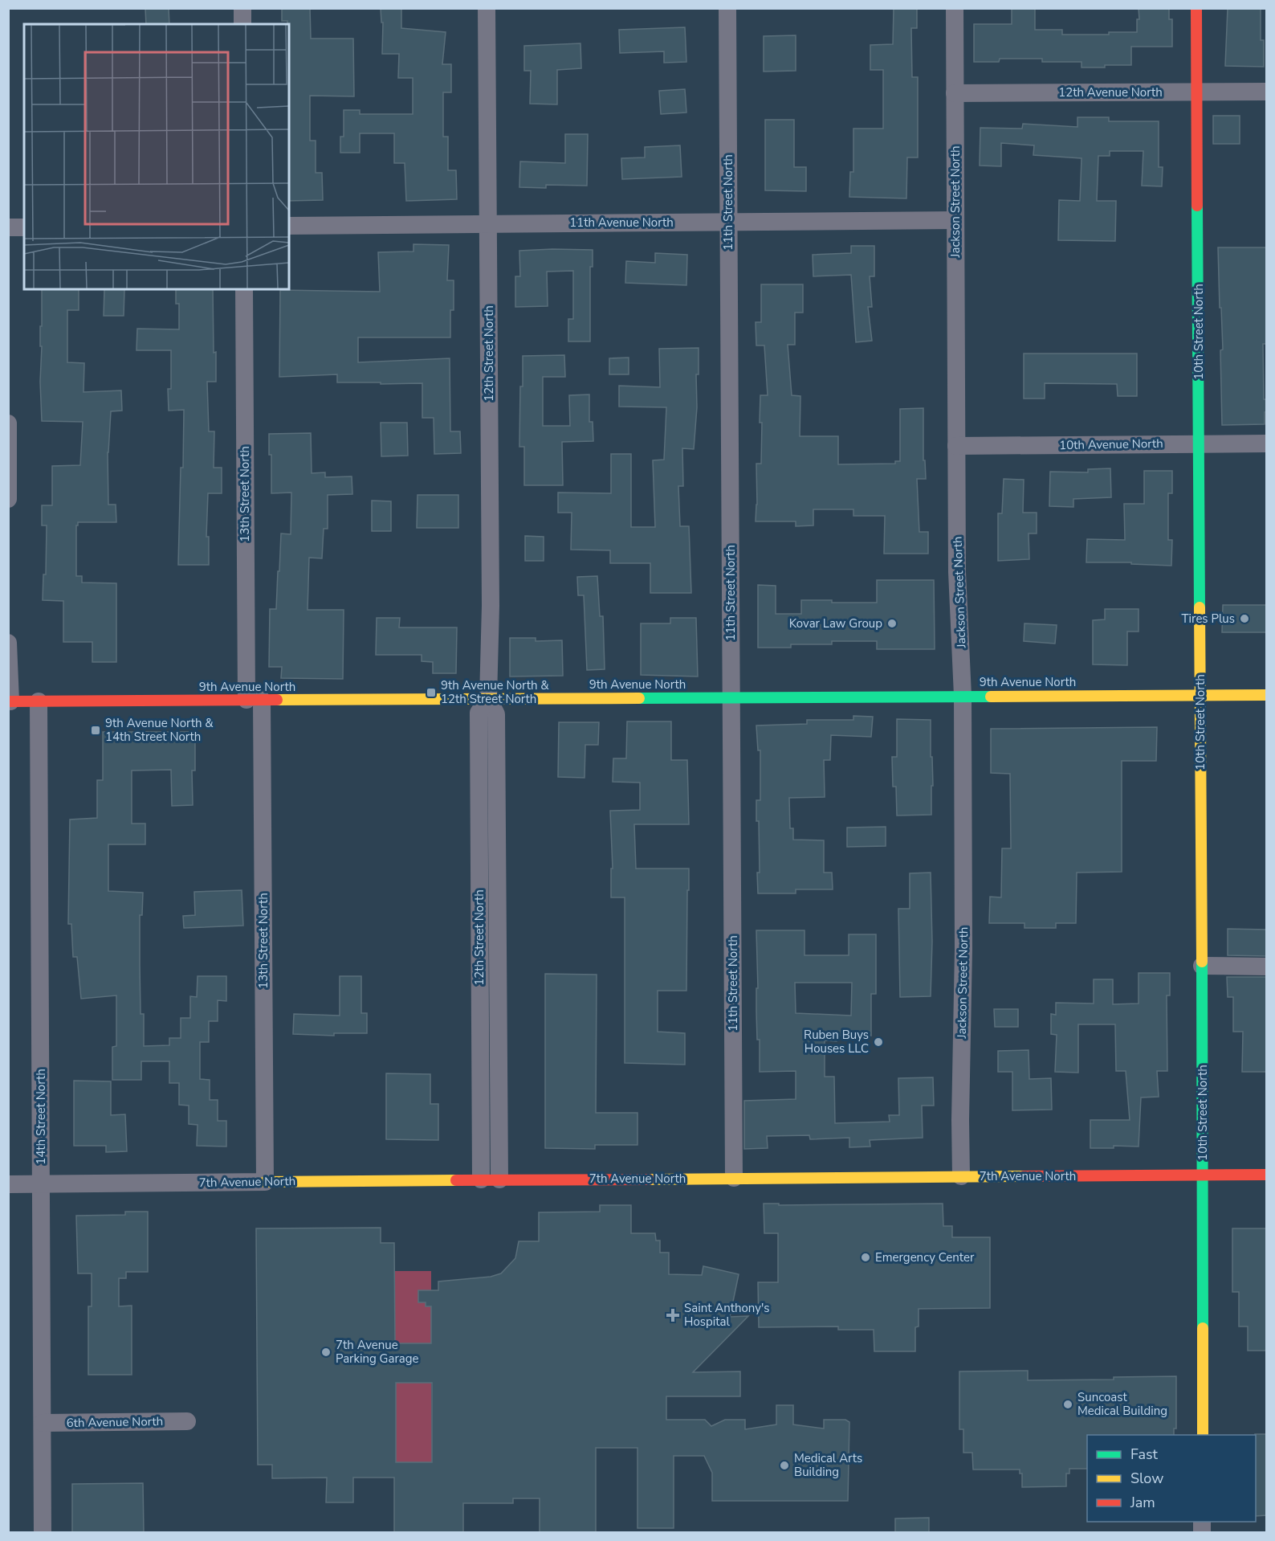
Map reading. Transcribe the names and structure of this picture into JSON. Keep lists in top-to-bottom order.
{
  "streets": {
    "street": [
      "12th Avenue North",
      "Jackson Street North",
      "11th Street North",
      "11th Avenue North",
      "10th Street North",
      "12th Street North",
      "10th Avenue North",
      "13th Street North",
      "9th Avenue North",
      "14th Street North",
      "7th Avenue North",
      "6th Avenue North"
    ]
  },
  "crossings": [
    ["12th Avenue North", "Jackson Street North"],
    ["12th Avenue North", "10th Street North"],
    ["Jackson Street North", "11th Avenue North"],
    ["Jackson Street North", "10th Avenue North"],
    ["Jackson Street North", "9th Avenue North"],
    ["Jackson Street North", "7th Avenue North"],
    ["11th Street North", "11th Avenue North"],
    ["11th Street North", "9th Avenue North"],
    ["11th Street North", "7th Avenue North"],
    ["11th Avenue North", "12th Street North"],
    ["10th Street North", "10th Avenue North"],
    ["10th Street North", "9th Avenue North"],
    ["10th Street North", "7th Avenue North"],
    ["12th Street North", "9th Avenue North"],
    ["12th Street North", "7th Avenue North"],
    ["13th Street North", "9th Avenue North"],
    ["13th Street North", "7th Avenue North"],
    ["9th Avenue North", "14th Street North"],
    ["14th Street North", "7th Avenue North"],
    ["14th Street North", "6th Avenue North"]
  ],
  "places": {
    "other": [
      "Tires Plus",
      "Kovar Law Group",
      "Ruben Buys Houses LLC",
      "Emergency Center",
      "7th Avenue Parking Garage",
      "Suncoast Medical Building",
      "Medical Arts Building"
    ],
    "transit": ["9th Avenue North & 12th Street North", "9th Avenue North & 14th Street North"],
    "health": ["Saint Anthony's Hospital"]
  },
  "legend": ["Fast", "Slow", "Jam"]
}
